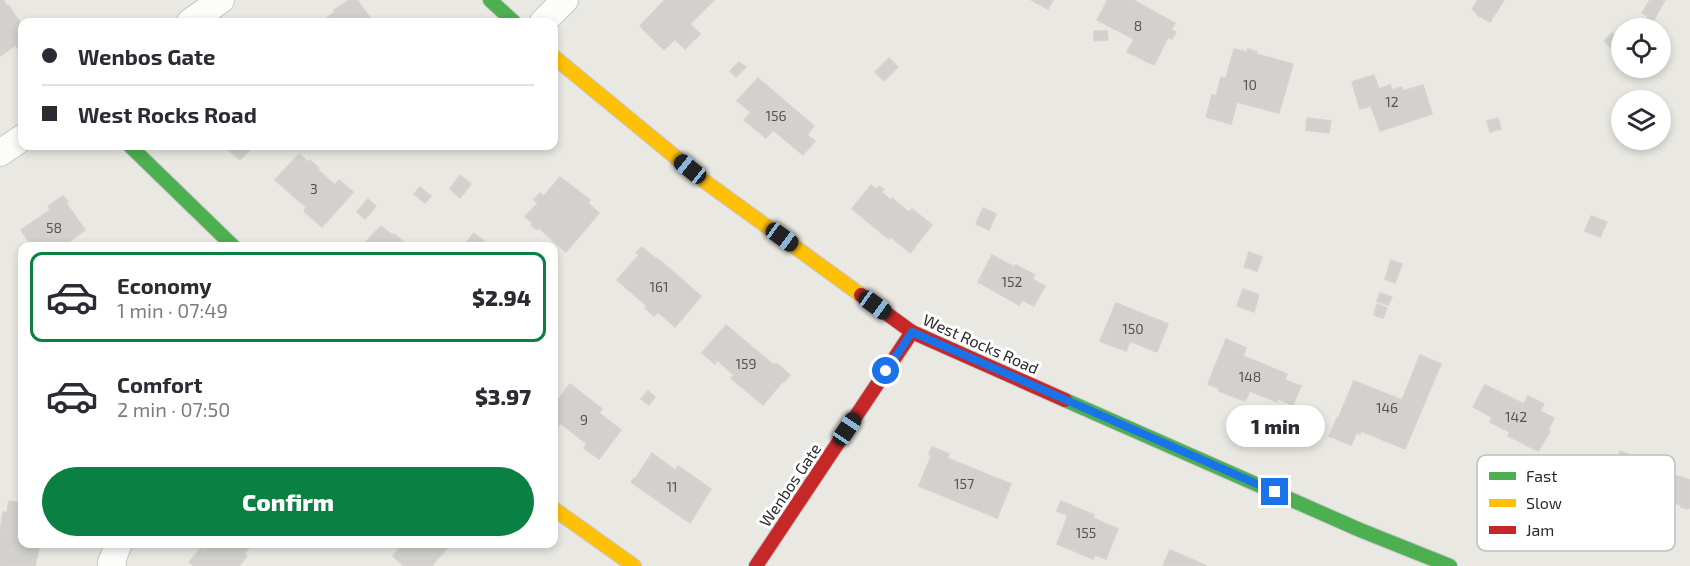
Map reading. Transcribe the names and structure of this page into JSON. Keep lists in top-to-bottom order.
{
  "streets": {
    "main road": ["West Rocks Road", "Wenbos Gate"]
  },
  "crossings": [
    ["West Rocks Road", "Wenbos Gate"]
  ],
  "house_numbers": [
    "8",
    "10",
    "12",
    "156",
    "3",
    "58",
    "152",
    "161",
    "150",
    "159",
    "148",
    "146",
    "142",
    "9",
    "157",
    "11",
    "155"
  ],
  "legend": ["Fast", "Slow", "Jam"],
  "page": {
    "banner": ["Wenbos Gate", "West Rocks Road"],
    "list": [
      {
        "name": "Economy",
        "note": "1 min · 07:49",
        "value": "$2.94"
      },
      {
        "name": "Comfort",
        "note": "2 min · 07:50",
        "value": "$3.97"
      }
    ],
    "bubble": "1 min",
    "buttons": "Confirm"
  }
}
